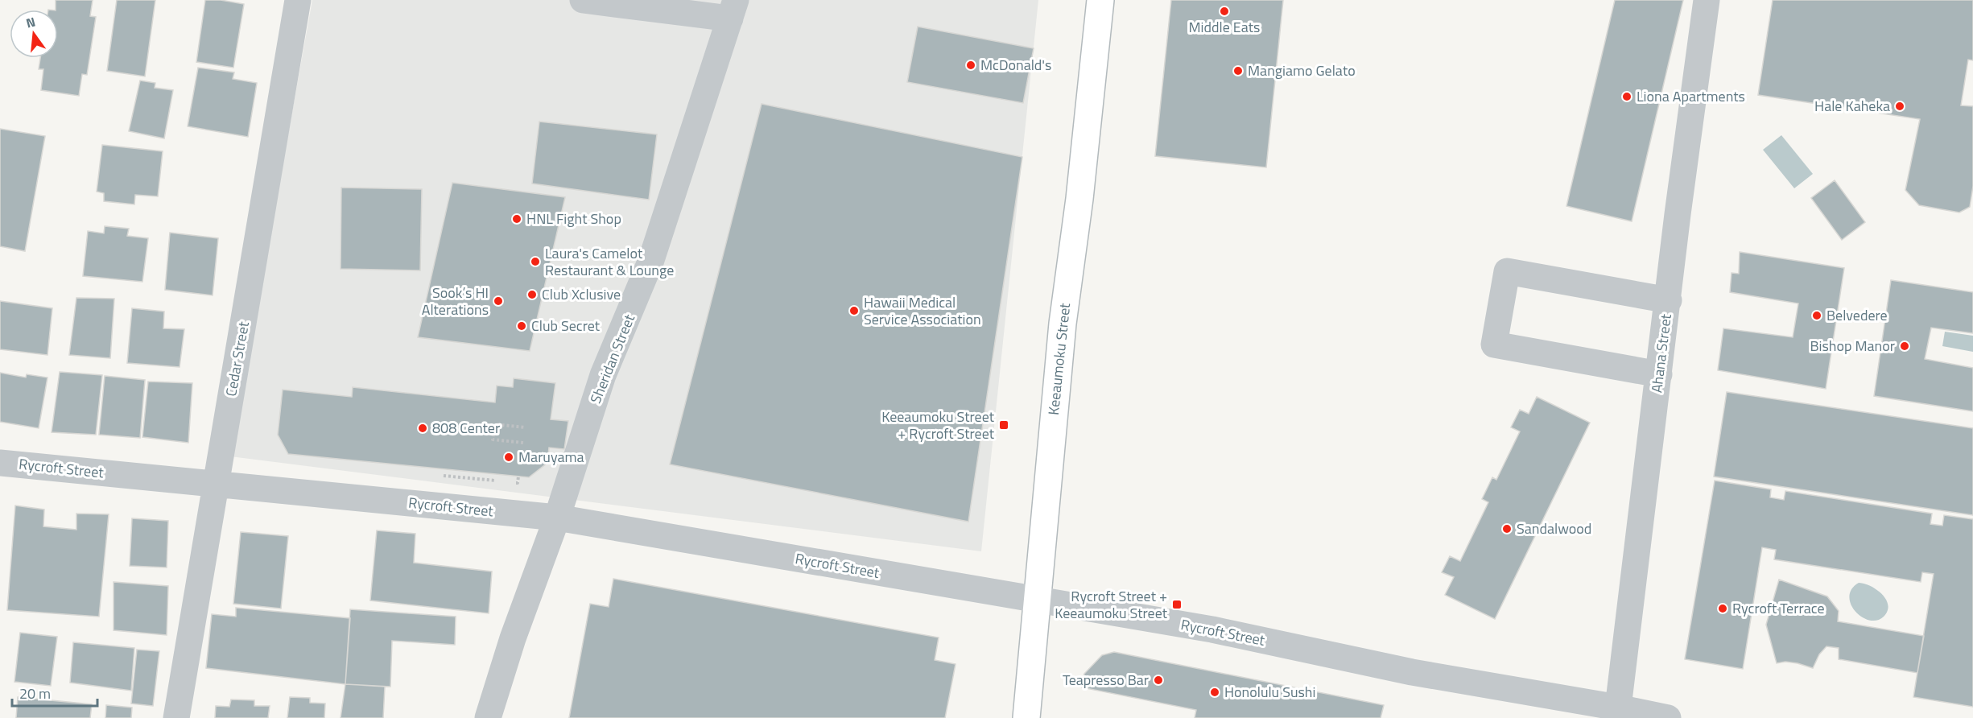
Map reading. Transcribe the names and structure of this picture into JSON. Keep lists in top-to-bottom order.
{
  "streets": {
    "main road": ["Keeaumoku Street"],
    "street": [
      "Ahana Street",
      "Cedar Street",
      "Sheridan Street",
      "Rycroft Street"
    ]
  },
  "crossings": [
    ["Ahana Street", "Rycroft Street"],
    ["Cedar Street", "Rycroft Street"],
    ["Sheridan Street", "Rycroft Street"],
    ["Keeaumoku Street", "Rycroft Street"]
  ],
  "places": {
    "other": [
      "Middle Eats",
      "McDonald's",
      "Mangiamo Gelato",
      "Liona Apartments",
      "Hale Kaheka",
      "HNL Fight Shop",
      "Laura's Camelot Restaurant & Lounge",
      "Club Xclusive",
      "Sook’s HI Alterations",
      "Hawaii Medical Service Association",
      "Belvedere",
      "Club Secret",
      "Bishop Manor",
      "808 Center",
      "Maruyama",
      "Sandalwood",
      "Rycroft Terrace",
      "Teapresso Bar",
      "Honolulu Sushi"
    ],
    "transit": ["Keeaumoku Street + Rycroft Street", "Rycroft Street + Keeaumoku Street"]
  },
  "scale_bar": "20 m",
  "north": "top"
}
